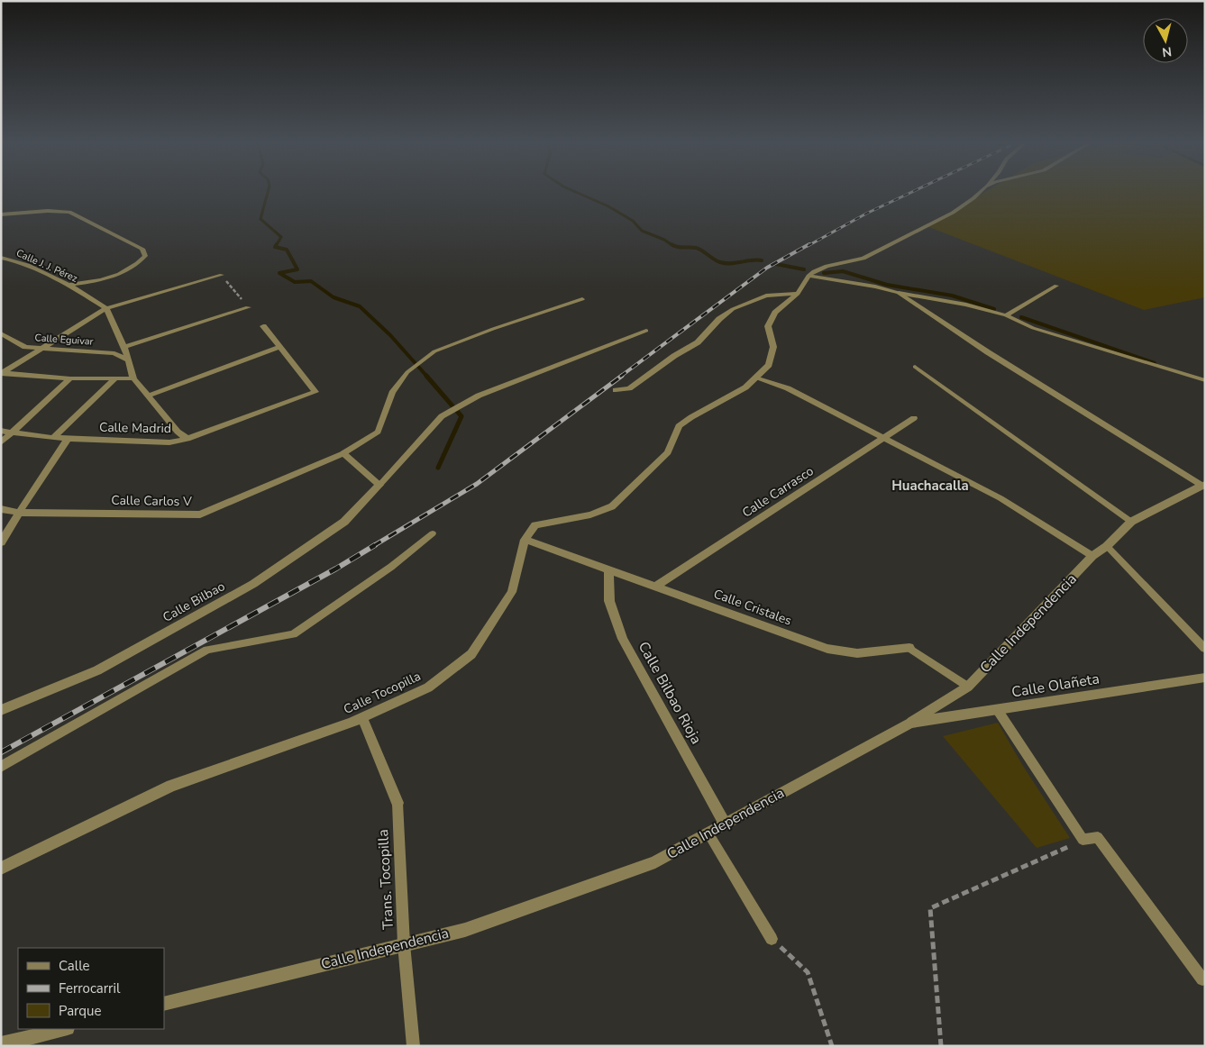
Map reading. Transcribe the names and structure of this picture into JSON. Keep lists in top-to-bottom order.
{
  "streets": {
    "street": [
      "Calle J. J. Pérez",
      "Calle Eguivar",
      "Calle Madrid",
      "Calle Carrasco",
      "Calle Carlos V",
      "Calle Bilbao",
      "Calle Cristales",
      "Calle Independencia",
      "Calle Olañeta",
      "Calle Tocopilla",
      "Calle Bilbao Rioja",
      "Trans. Tocopilla"
    ]
  },
  "crossings": [
    ["Calle Carrasco", "Calle Cristales"],
    ["Calle Cristales", "Calle Independencia"],
    ["Calle Cristales", "Calle Tocopilla"],
    ["Calle Cristales", "Calle Bilbao Rioja"],
    ["Calle Independencia", "Calle Olañeta"],
    ["Calle Independencia", "Calle Bilbao Rioja"],
    ["Calle Independencia", "Trans. Tocopilla"],
    ["Calle Tocopilla", "Trans. Tocopilla"]
  ],
  "districts": ["Huachacalla"],
  "legend": ["Calle", "Ferrocarril", "Parque"],
  "north": "bottom"
}
